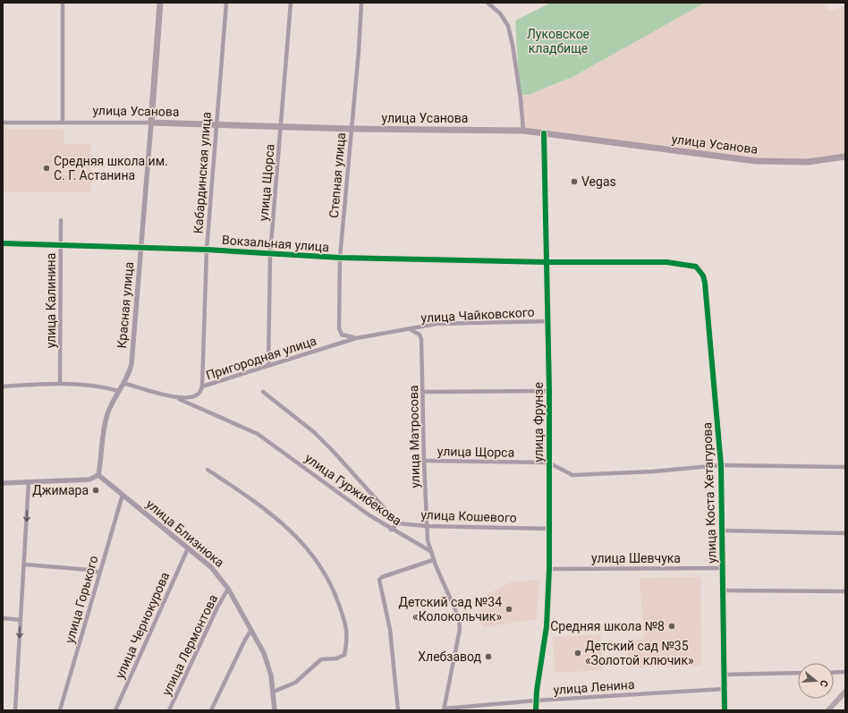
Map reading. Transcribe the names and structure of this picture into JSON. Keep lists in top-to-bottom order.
{
  "streets": {
    "main road": ["улица Усанова", "Красная улица"],
    "street": [
      "Кабардинская улица",
      "Степная улица",
      "улица Щорса",
      "Вокзальная улица",
      "улица Калинина",
      "улица Чайковского",
      "Пригородная улица",
      "улица Фрунзе",
      "улица Матросова",
      "улица Гуржибекова",
      "улица Коста Хетагурова",
      "улица Кошевого",
      "улица Близнюка",
      "улица Шевчука",
      "улица Горького",
      "улица Чернокурова",
      "улица Лермонтова",
      "улица Ленина"
    ]
  },
  "crossings": [
    ["улица Усанова", "Кабардинская улица"],
    ["улица Усанова", "Степная улица"],
    ["улица Усанова", "улица Щорса"],
    ["улица Усанова", "Красная улица"],
    ["улица Усанова", "улица Фрунзе"],
    ["Кабардинская улица", "Вокзальная улица"],
    ["Кабардинская улица", "Пригородная улица"],
    ["Степная улица", "Вокзальная улица"],
    ["Степная улица", "Пригородная улица"],
    ["улица Щорса", "Вокзальная улица"],
    ["улица Щорса", "Пригородная улица"],
    ["улица Щорса", "улица Фрунзе"],
    ["улица Щорса", "улица Матросова"],
    ["Вокзальная улица", "улица Калинина"],
    ["Вокзальная улица", "Красная улица"],
    ["Вокзальная улица", "улица Фрунзе"],
    ["Вокзальная улица", "улица Коста Хетагурова"],
    ["Красная улица", "Пригородная улица"],
    ["Красная улица", "улица Близнюка"],
    ["улица Чайковского", "Пригородная улица"],
    ["улица Чайковского", "улица Фрунзе"],
    ["улица Чайковского", "улица Матросова"],
    ["Пригородная улица", "улица Матросова"],
    ["Пригородная улица", "улица Гуржибекова"],
    ["улица Фрунзе", "улица Кошевого"],
    ["улица Фрунзе", "улица Шевчука"],
    ["улица Фрунзе", "улица Ленина"],
    ["улица Матросова", "улица Гуржибекова"],
    ["улица Матросова", "улица Кошевого"],
    ["улица Гуржибекова", "улица Кошевого"],
    ["улица Коста Хетагурова", "улица Шевчука"],
    ["улица Коста Хетагурова", "улица Ленина"],
    ["улица Близнюка", "улица Горького"],
    ["улица Близнюка", "улица Чернокурова"],
    ["улица Близнюка", "улица Лермонтова"]
  ],
  "parks": ["Луковское кладбище"],
  "places": [
    "Средняя школа им. C. Г. Астанина",
    "Vegas",
    "Джимара",
    "Детский сад №34 «Колокольчик»",
    "Средняя школа №8",
    "Детский сад №35 «Золотой ключик»",
    "Хлебзавод"
  ],
  "north": "right"
}
